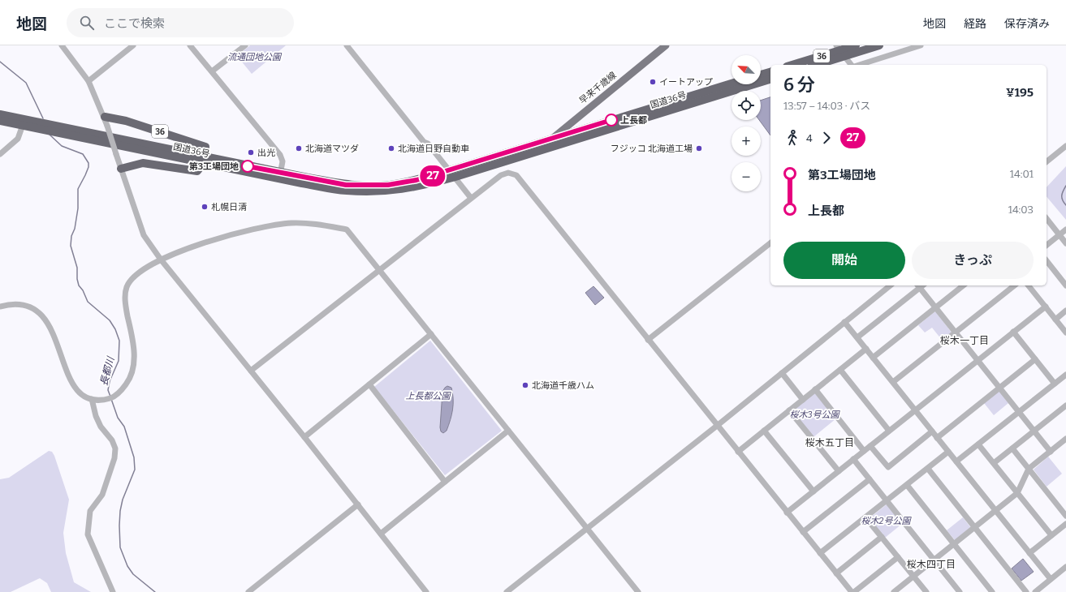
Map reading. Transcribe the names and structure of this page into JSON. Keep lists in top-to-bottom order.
{
  "streets": {
    "highway": ["36", "国道36号"],
    "main road": ["早来千歳線"]
  },
  "crossings": [
    ["36", "国道36号"],
    ["早来千歳線", "国道36号"]
  ],
  "districts": ["桜木一丁目", "桜木五丁目", "桜木四丁目"],
  "water": ["長都川"],
  "parks": [
    "流通団地公園",
    "上長都公園",
    "桜木3号公園",
    "桜木2号公園"
  ],
  "places": [
    "イートアップ",
    "上長都",
    "北海道マツダ",
    "北海道日野自動車",
    "フジッコ 北海道工場",
    "出光",
    "第3工場団地",
    "札幌日清",
    "北海道千歳ハム"
  ],
  "lines": ["bus line 27"],
  "north": "top left",
  "page": {
    "header": "地図",
    "search": "ここで検索",
    "nav": ["地図", "経路", "保存済み"],
    "on_map": "27",
    "map_buttons": ["+", "−"],
    "heading": ["6 分", "13:57 – 14:03 · バス", "¥195"],
    "legs": ["4", "27"],
    "list": [
      {
        "name": "第3工場団地",
        "value": "14:01"
      },
      {
        "name": "上長都",
        "value": "14:03"
      }
    ],
    "buttons": ["開始", "きっぷ"]
  }
}
